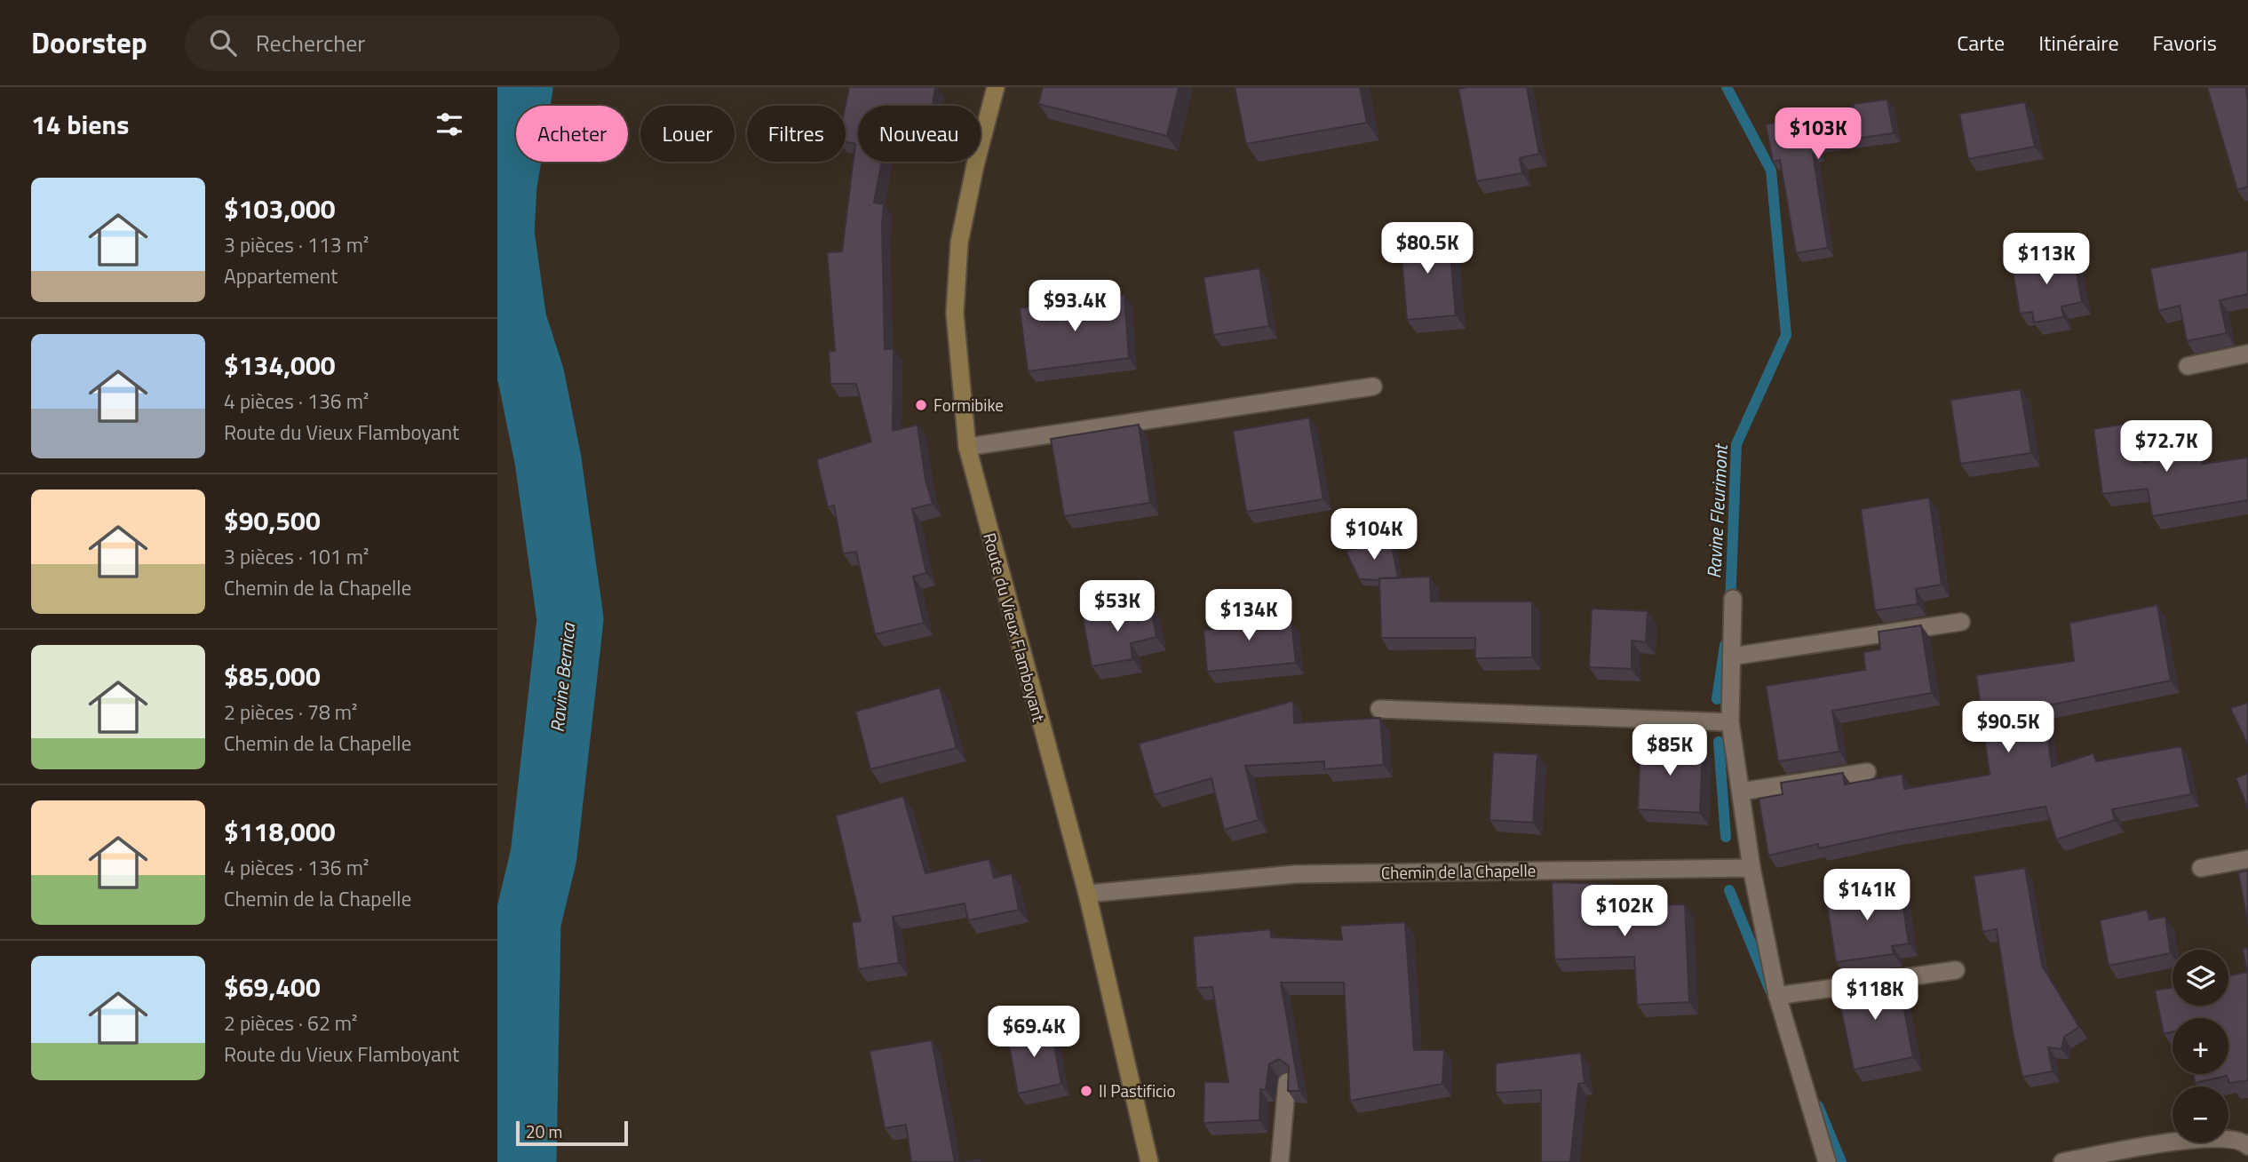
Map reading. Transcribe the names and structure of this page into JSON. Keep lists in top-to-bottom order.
{
  "streets": {
    "main road": ["Route du Vieux Flamboyant"],
    "street": ["Chemin de la Chapelle"]
  },
  "crossings": [
    ["Route du Vieux Flamboyant", "Chemin de la Chapelle"]
  ],
  "water": ["Ravine Fleurimont", "Ravine Bernica"],
  "places": ["Formibike", "Il Pastificio"],
  "scale_bar": "20 m",
  "page": {
    "header": "Doorstep",
    "search": "Rechercher",
    "nav": ["Carte", "Itinéraire", "Favoris"],
    "heading": "14 biens",
    "chip": [
      "Acheter",
      "Louer",
      "Filtres",
      "Nouveau"
    ],
    "price": [
      "$103K",
      "$80.5K",
      "$113K",
      "$93.4K",
      "$72.7K",
      "$104K",
      "$53K",
      "$134K",
      "$90.5K",
      "$85K",
      "$141K",
      "$102K",
      "$118K",
      "$69.4K"
    ],
    "list": [
      {
        "name": "$103,000",
        "note": "3 pièces · 113 m² · Appartement"
      },
      {
        "name": "$134,000",
        "note": "4 pièces · 136 m² · Route du Vieux Flamboyant"
      },
      {
        "name": "$90,500",
        "note": "3 pièces · 101 m² · Chemin de la Chapelle"
      },
      {
        "name": "$85,000",
        "note": "2 pièces · 78 m² · Chemin de la Chapelle"
      },
      {
        "name": "$118,000",
        "note": "4 pièces · 136 m² · Chemin de la Chapelle"
      },
      {
        "name": "$69,400",
        "note": "2 pièces · 62 m² · Route du Vieux Flamboyant"
      }
    ],
    "map_buttons": ["+", "−"],
    "scale": "20 m"
  }
}
